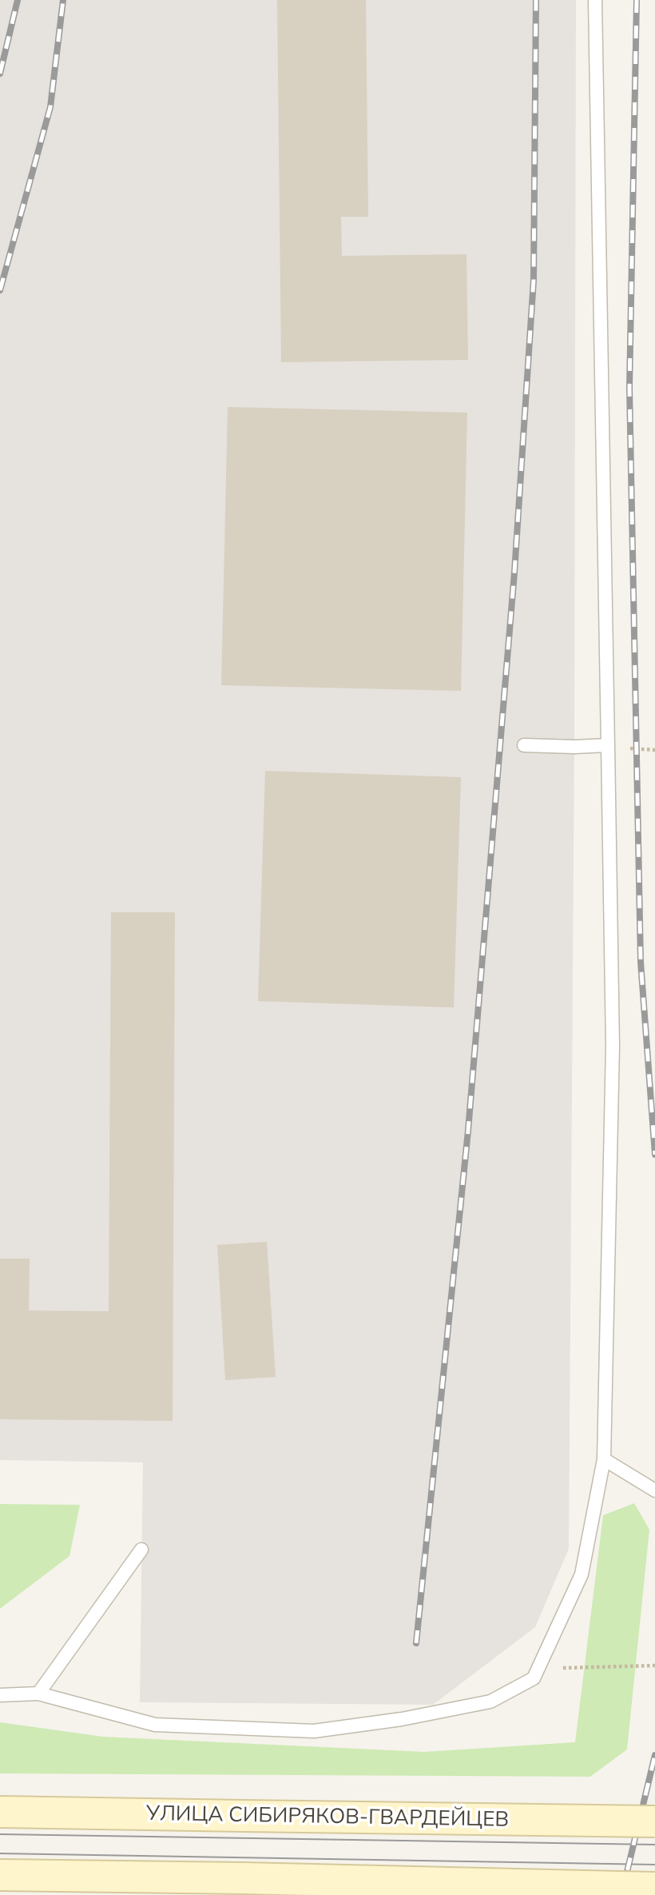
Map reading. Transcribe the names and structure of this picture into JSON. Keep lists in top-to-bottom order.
{
  "streets": {
    "main road": ["УЛИЦА СИБИРЯКОВ-ГВАРДЕЙЦЕВ"]
  }
}
